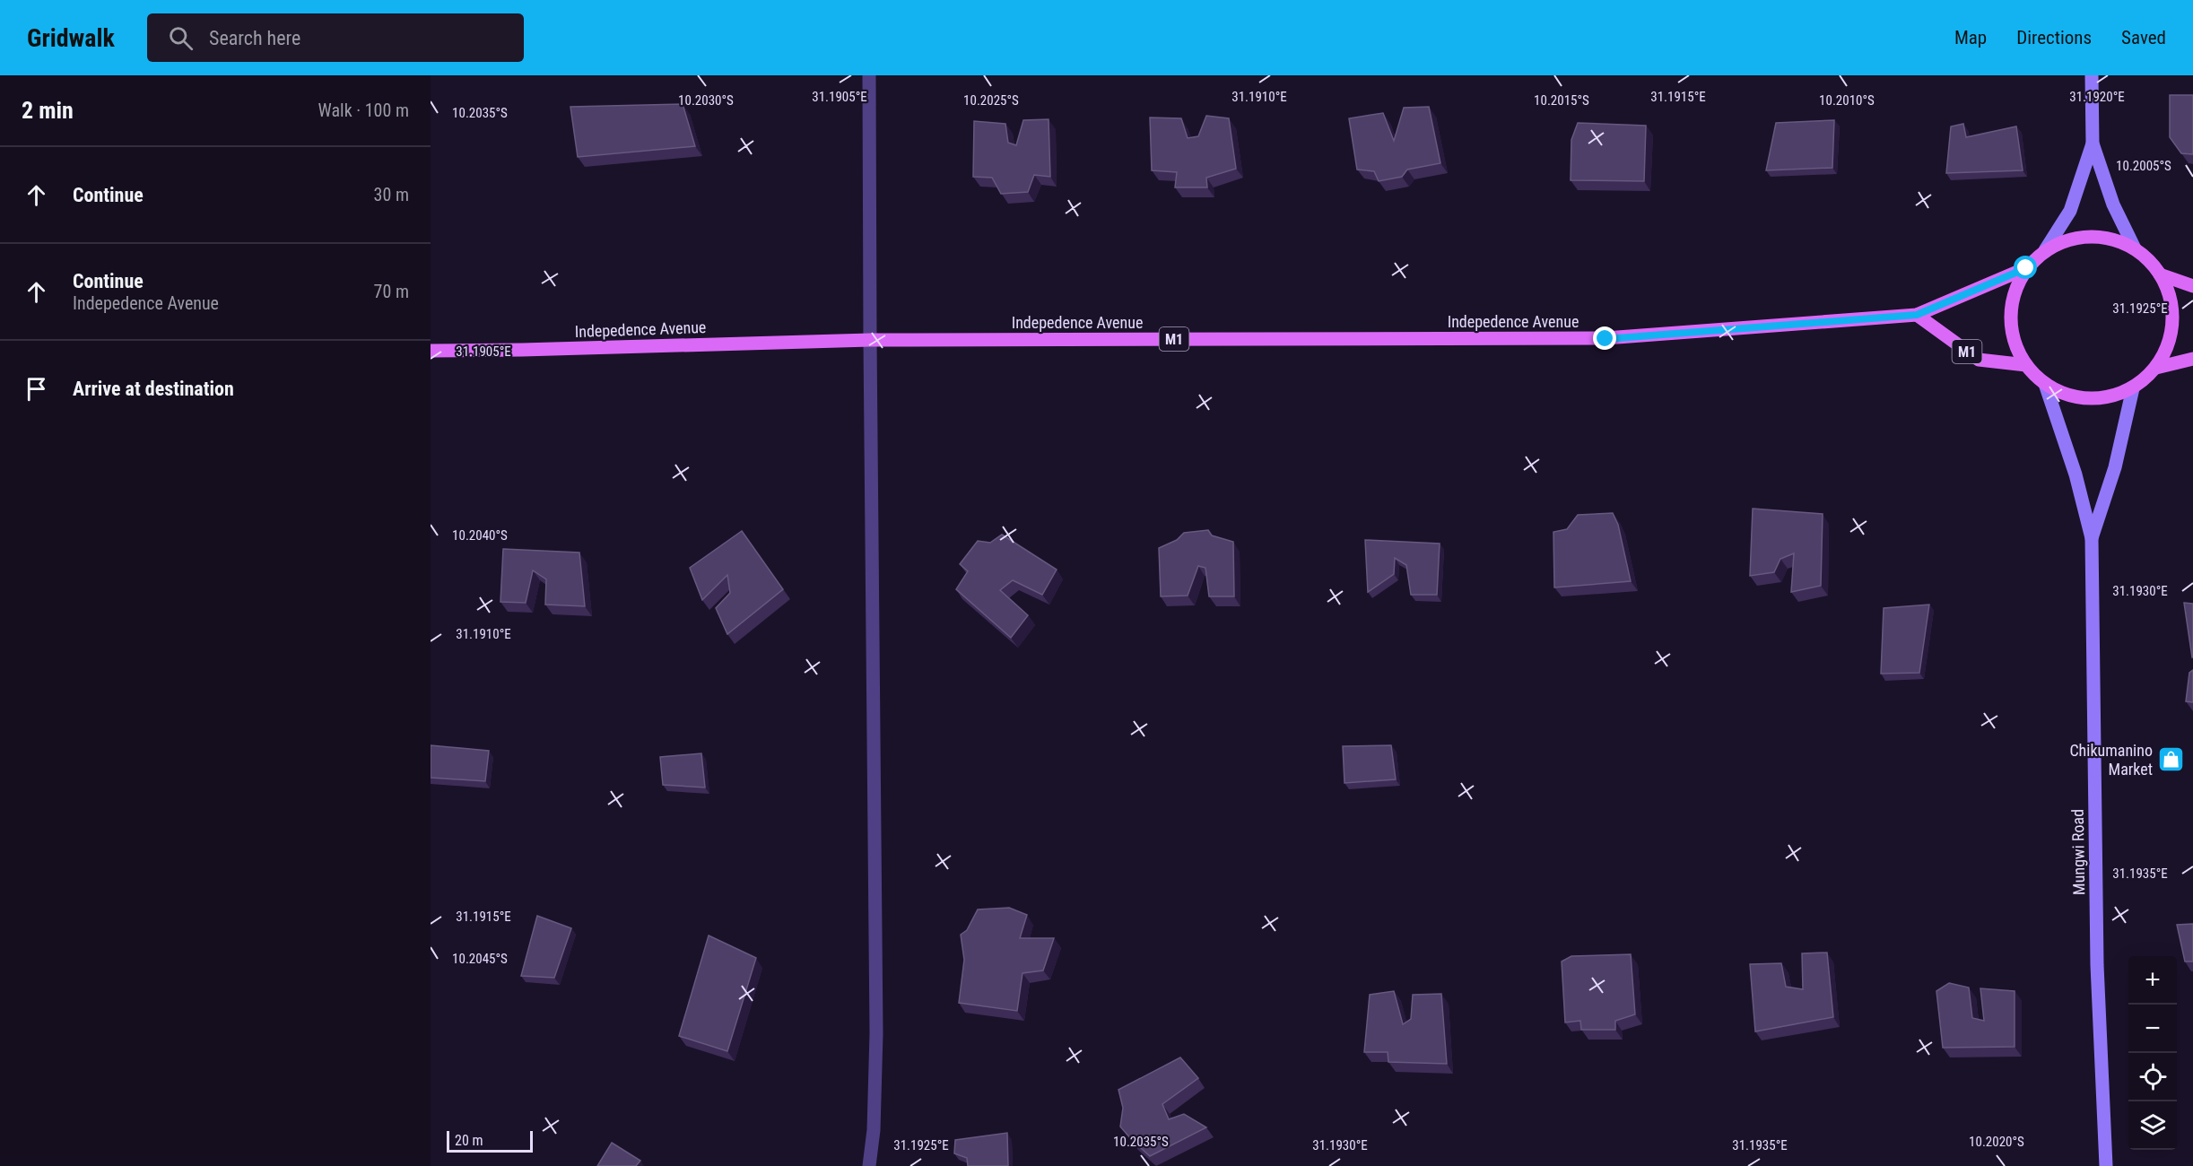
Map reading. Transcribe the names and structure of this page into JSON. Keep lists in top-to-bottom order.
{
  "streets": {
    "main road": ["Indepedence Avenue", "M1", "Mungwi Road"]
  },
  "crossings": [
    ["Indepedence Avenue", "M1"]
  ],
  "places": {
    "shop": ["Chikumanino Market"]
  },
  "scale_bar": "20 m",
  "page": {
    "header": "Gridwalk",
    "search": "Search here",
    "nav": ["Map", "Directions", "Saved"],
    "heading": ["2 min", "Walk · 100 m"],
    "list": [
      ["Continue", "30 m"],
      ["Continue", "Indepedence Avenue", "70 m"],
      "Arrive at destination"
    ],
    "map_buttons": ["+", "−"],
    "scale": "20 m"
  },
  "coordinates": [
    "31.1905°E",
    "31.1910°E",
    "31.1915°E",
    "31.1920°E",
    "10.2015°S",
    "10.2030°S",
    "10.2025°S",
    "10.2010°S",
    "10.2035°S",
    "10.2005°S",
    "31.1925°E",
    "10.2040°S",
    "31.1930°E",
    "31.1935°E",
    "10.2045°S",
    "10.2020°S"
  ]
}
